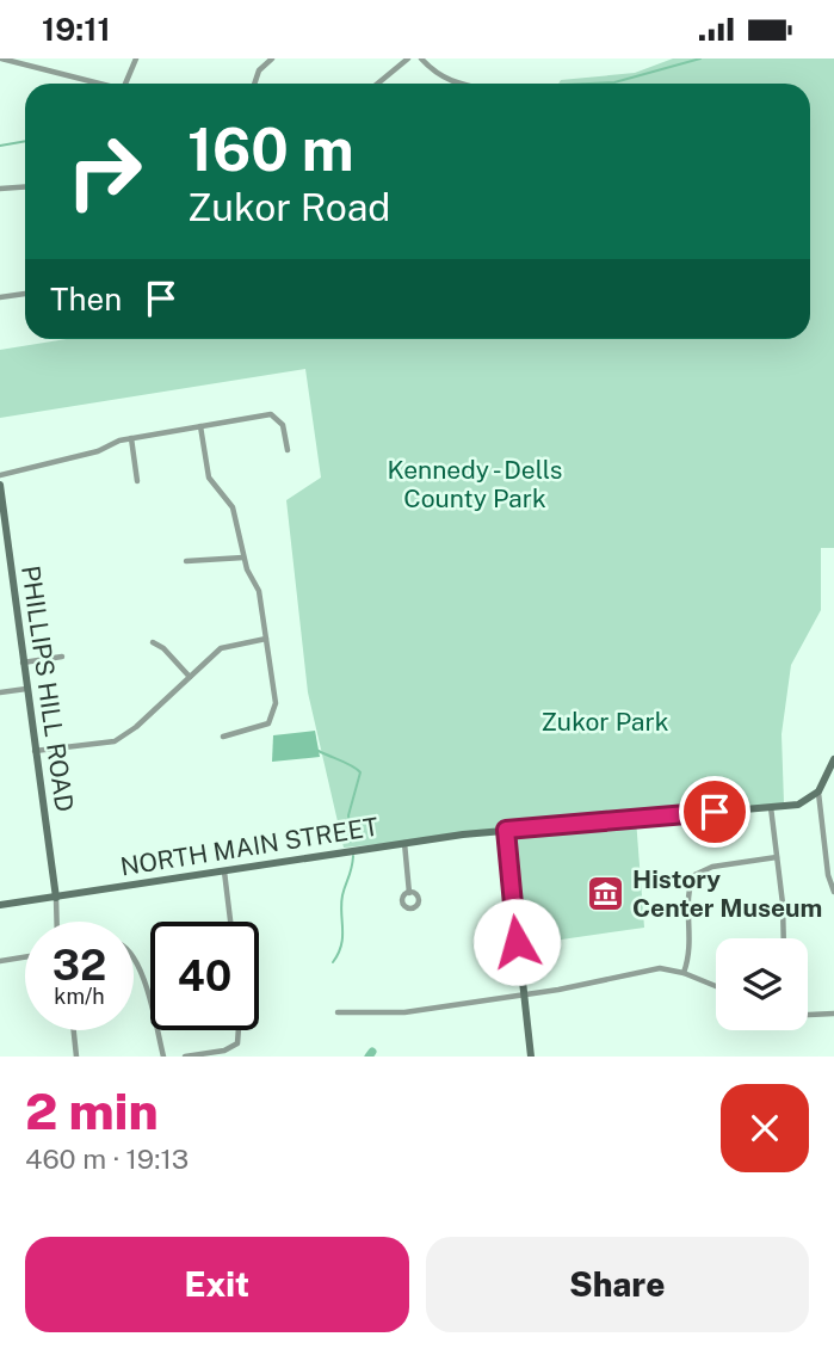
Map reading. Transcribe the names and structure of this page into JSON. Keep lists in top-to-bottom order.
{
  "streets": {
    "street": ["PHILLIPS HILL ROAD", "NORTH MAIN STREET"]
  },
  "crossings": [
    ["PHILLIPS HILL ROAD", "NORTH MAIN STREET"]
  ],
  "parks": ["Kennedy - Dells County Park", "Zukor Park"],
  "places": {
    "museum": ["History Center Museum"]
  },
  "page": {
    "status": "19:11",
    "turn": ["160 m", "Zukor Road"],
    "then": "Then",
    "speed": "32 km/h",
    "limit": "40",
    "heading": ["2 min", "460 m · 19:13"],
    "buttons": ["Exit", "Share"]
  }
}
